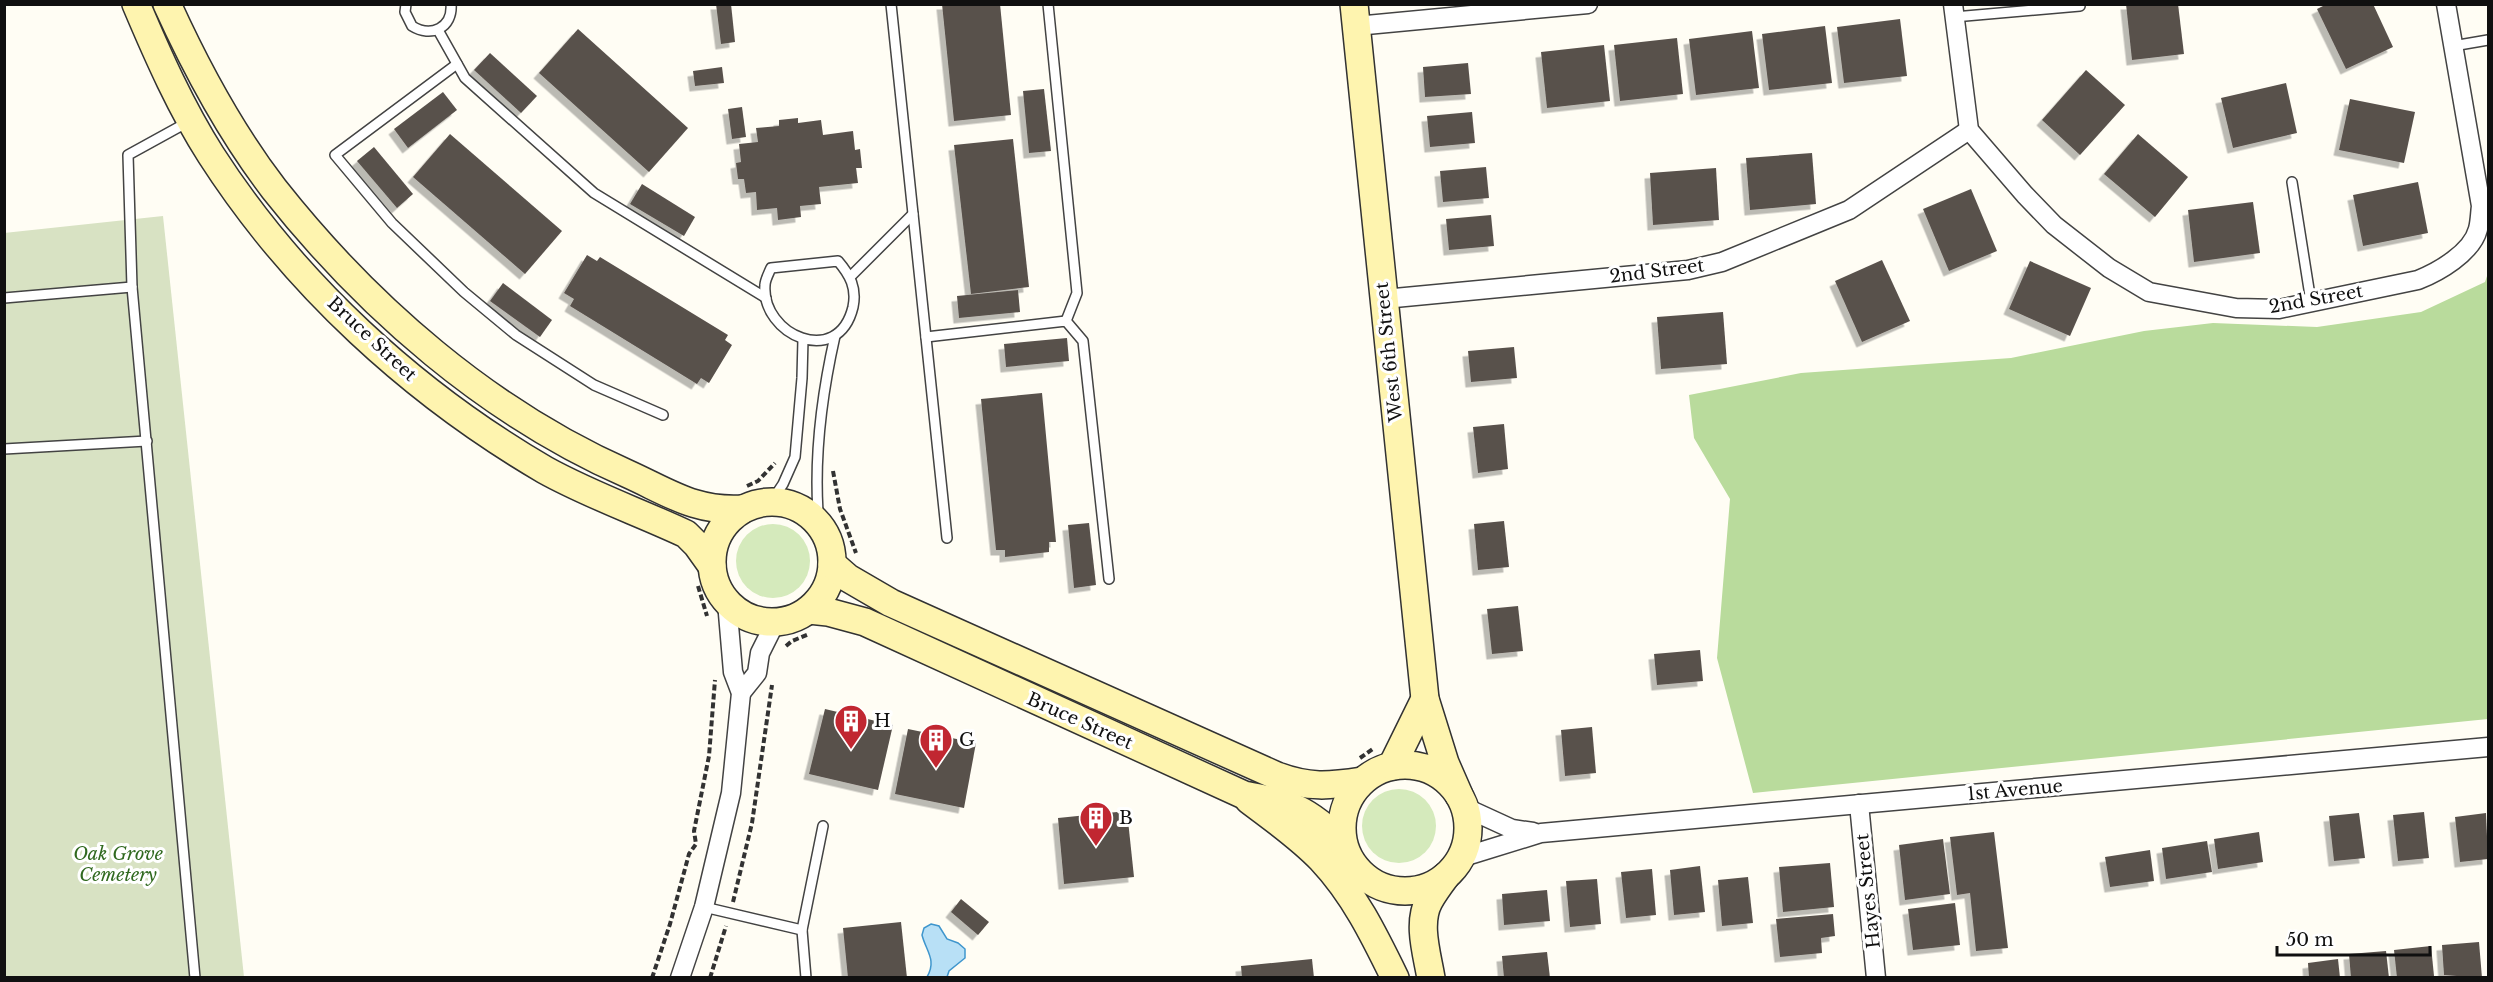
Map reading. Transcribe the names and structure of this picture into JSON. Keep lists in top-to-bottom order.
{
  "streets": {
    "street": [
      "2nd Street",
      "Bruce Street",
      "West 6th Street",
      "1st Avenue",
      "Hayes Street"
    ]
  },
  "crossings": [
    ["2nd Street", "West 6th Street"],
    ["Bruce Street", "West 6th Street"],
    ["Bruce Street", "1st Avenue"],
    ["West 6th Street", "1st Avenue"],
    ["1st Avenue", "Hayes Street"]
  ],
  "parks": ["Oak Grove Cemetery"],
  "places": {
    "building": ["H", "G", "B"]
  },
  "scale_bar": "50 m"
}
